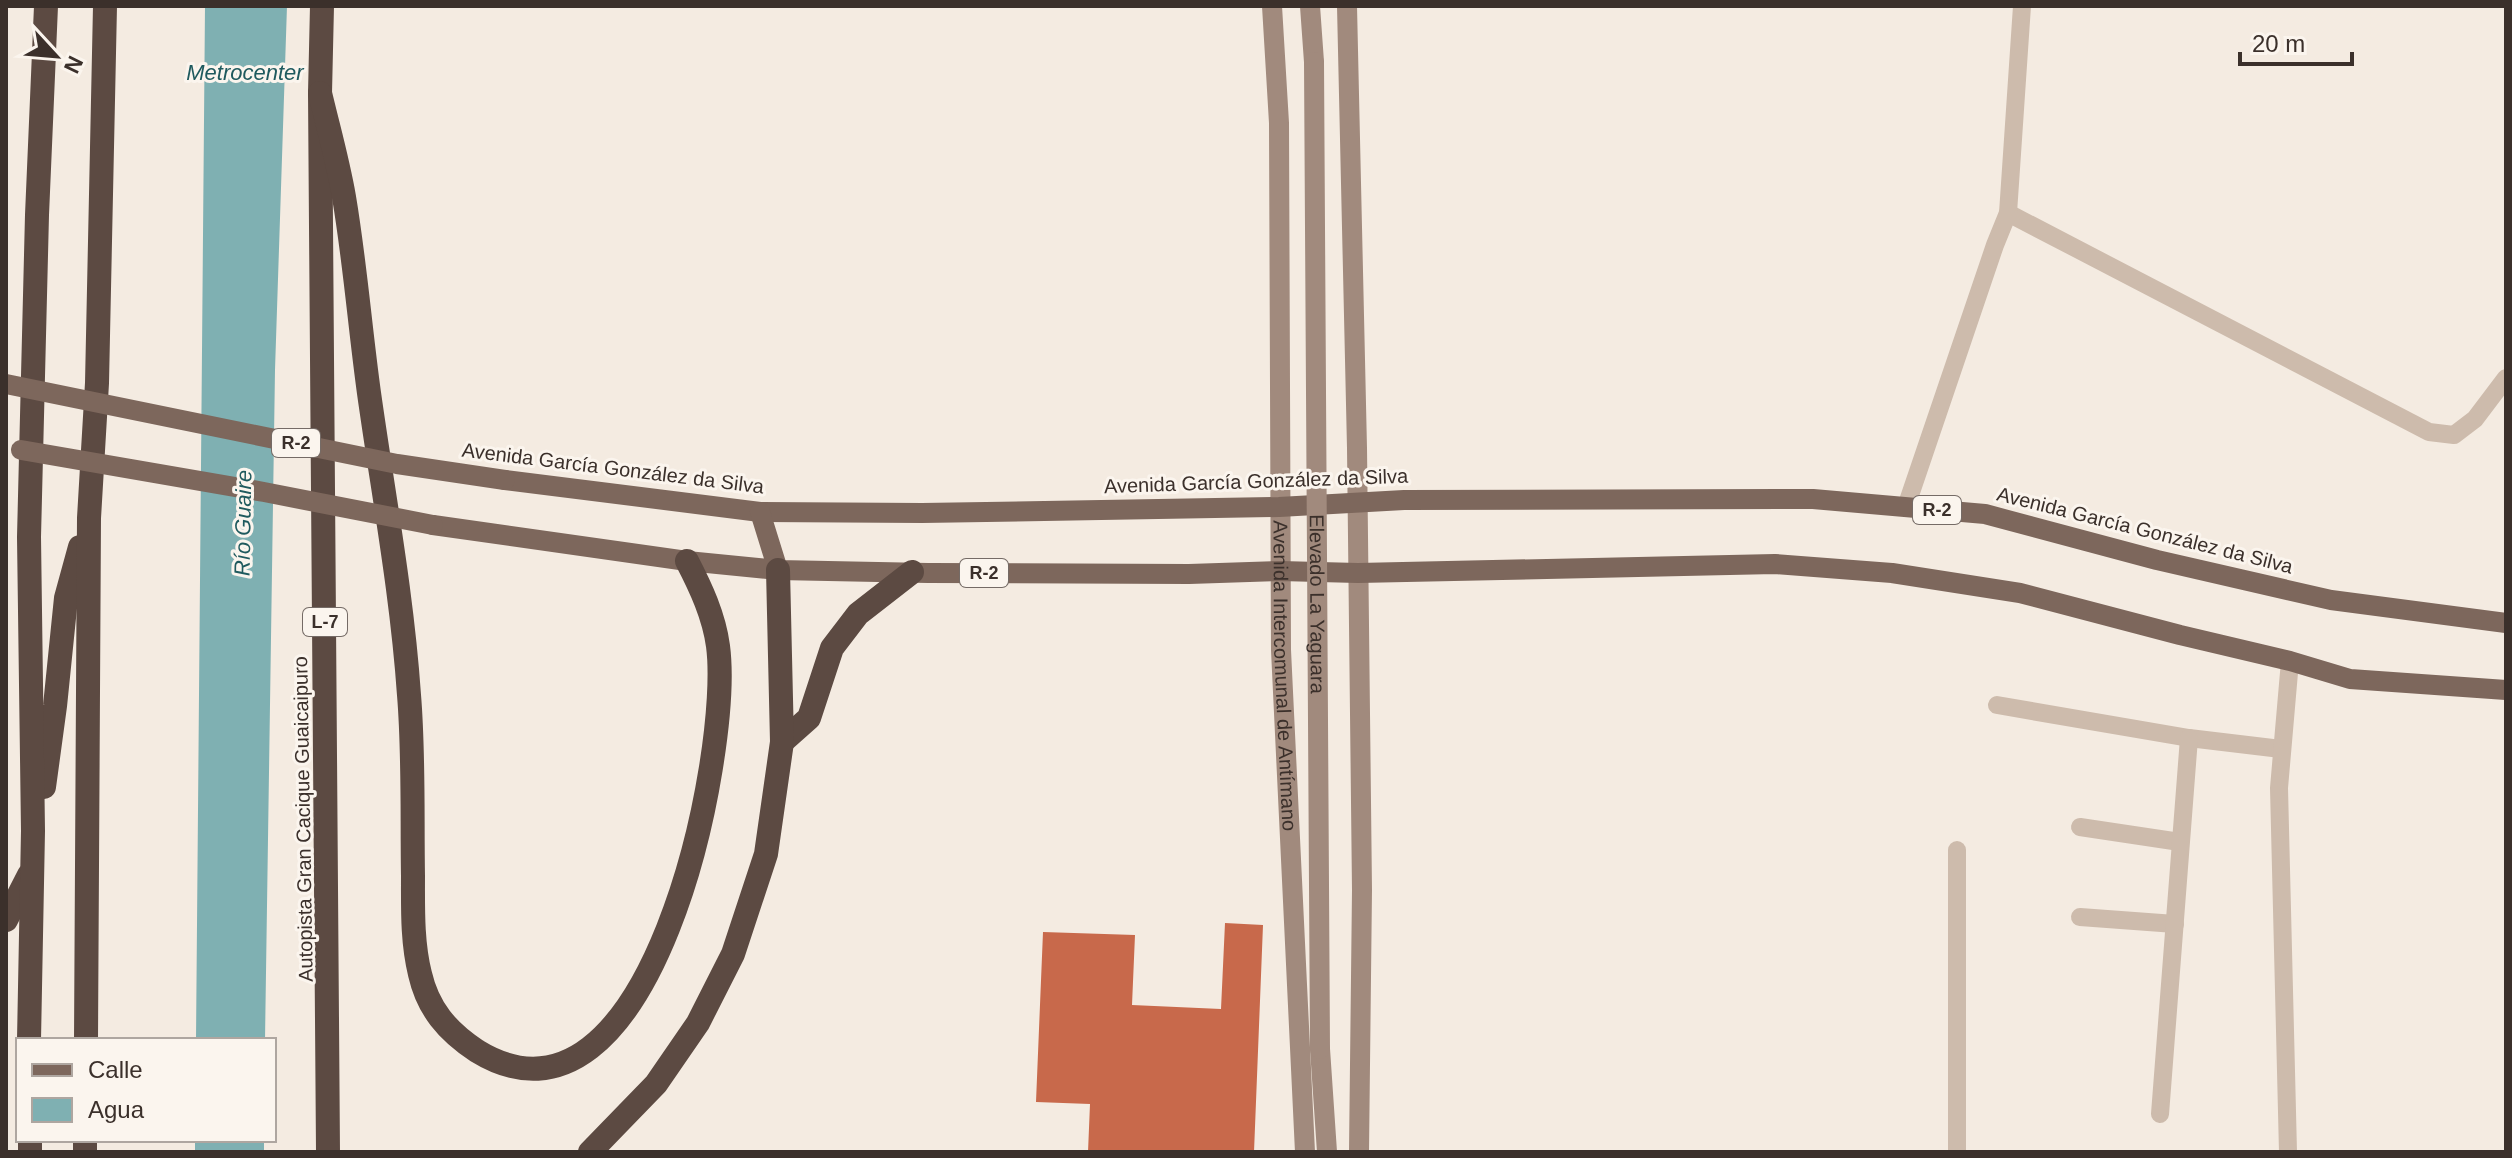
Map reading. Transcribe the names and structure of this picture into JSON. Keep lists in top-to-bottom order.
{
  "streets": {
    "highway": ["L-7", "Autopista Gran Cacique Guaicaipuro"],
    "main road": [
      "R-2",
      "Avenida García González da Silva",
      "Elevado La Yaguara",
      "Avenida Intercomunal de Antímano"
    ]
  },
  "crossings": [
    ["R-2", "Avenida Intercomunal de Antímano"],
    ["Avenida García González da Silva", "Avenida Intercomunal de Antímano"]
  ],
  "water": ["Metrocenter", "Río Guaire"],
  "legend": ["Calle", "Agua"],
  "scale_bar": "20 m",
  "north": "bottom right"
}
